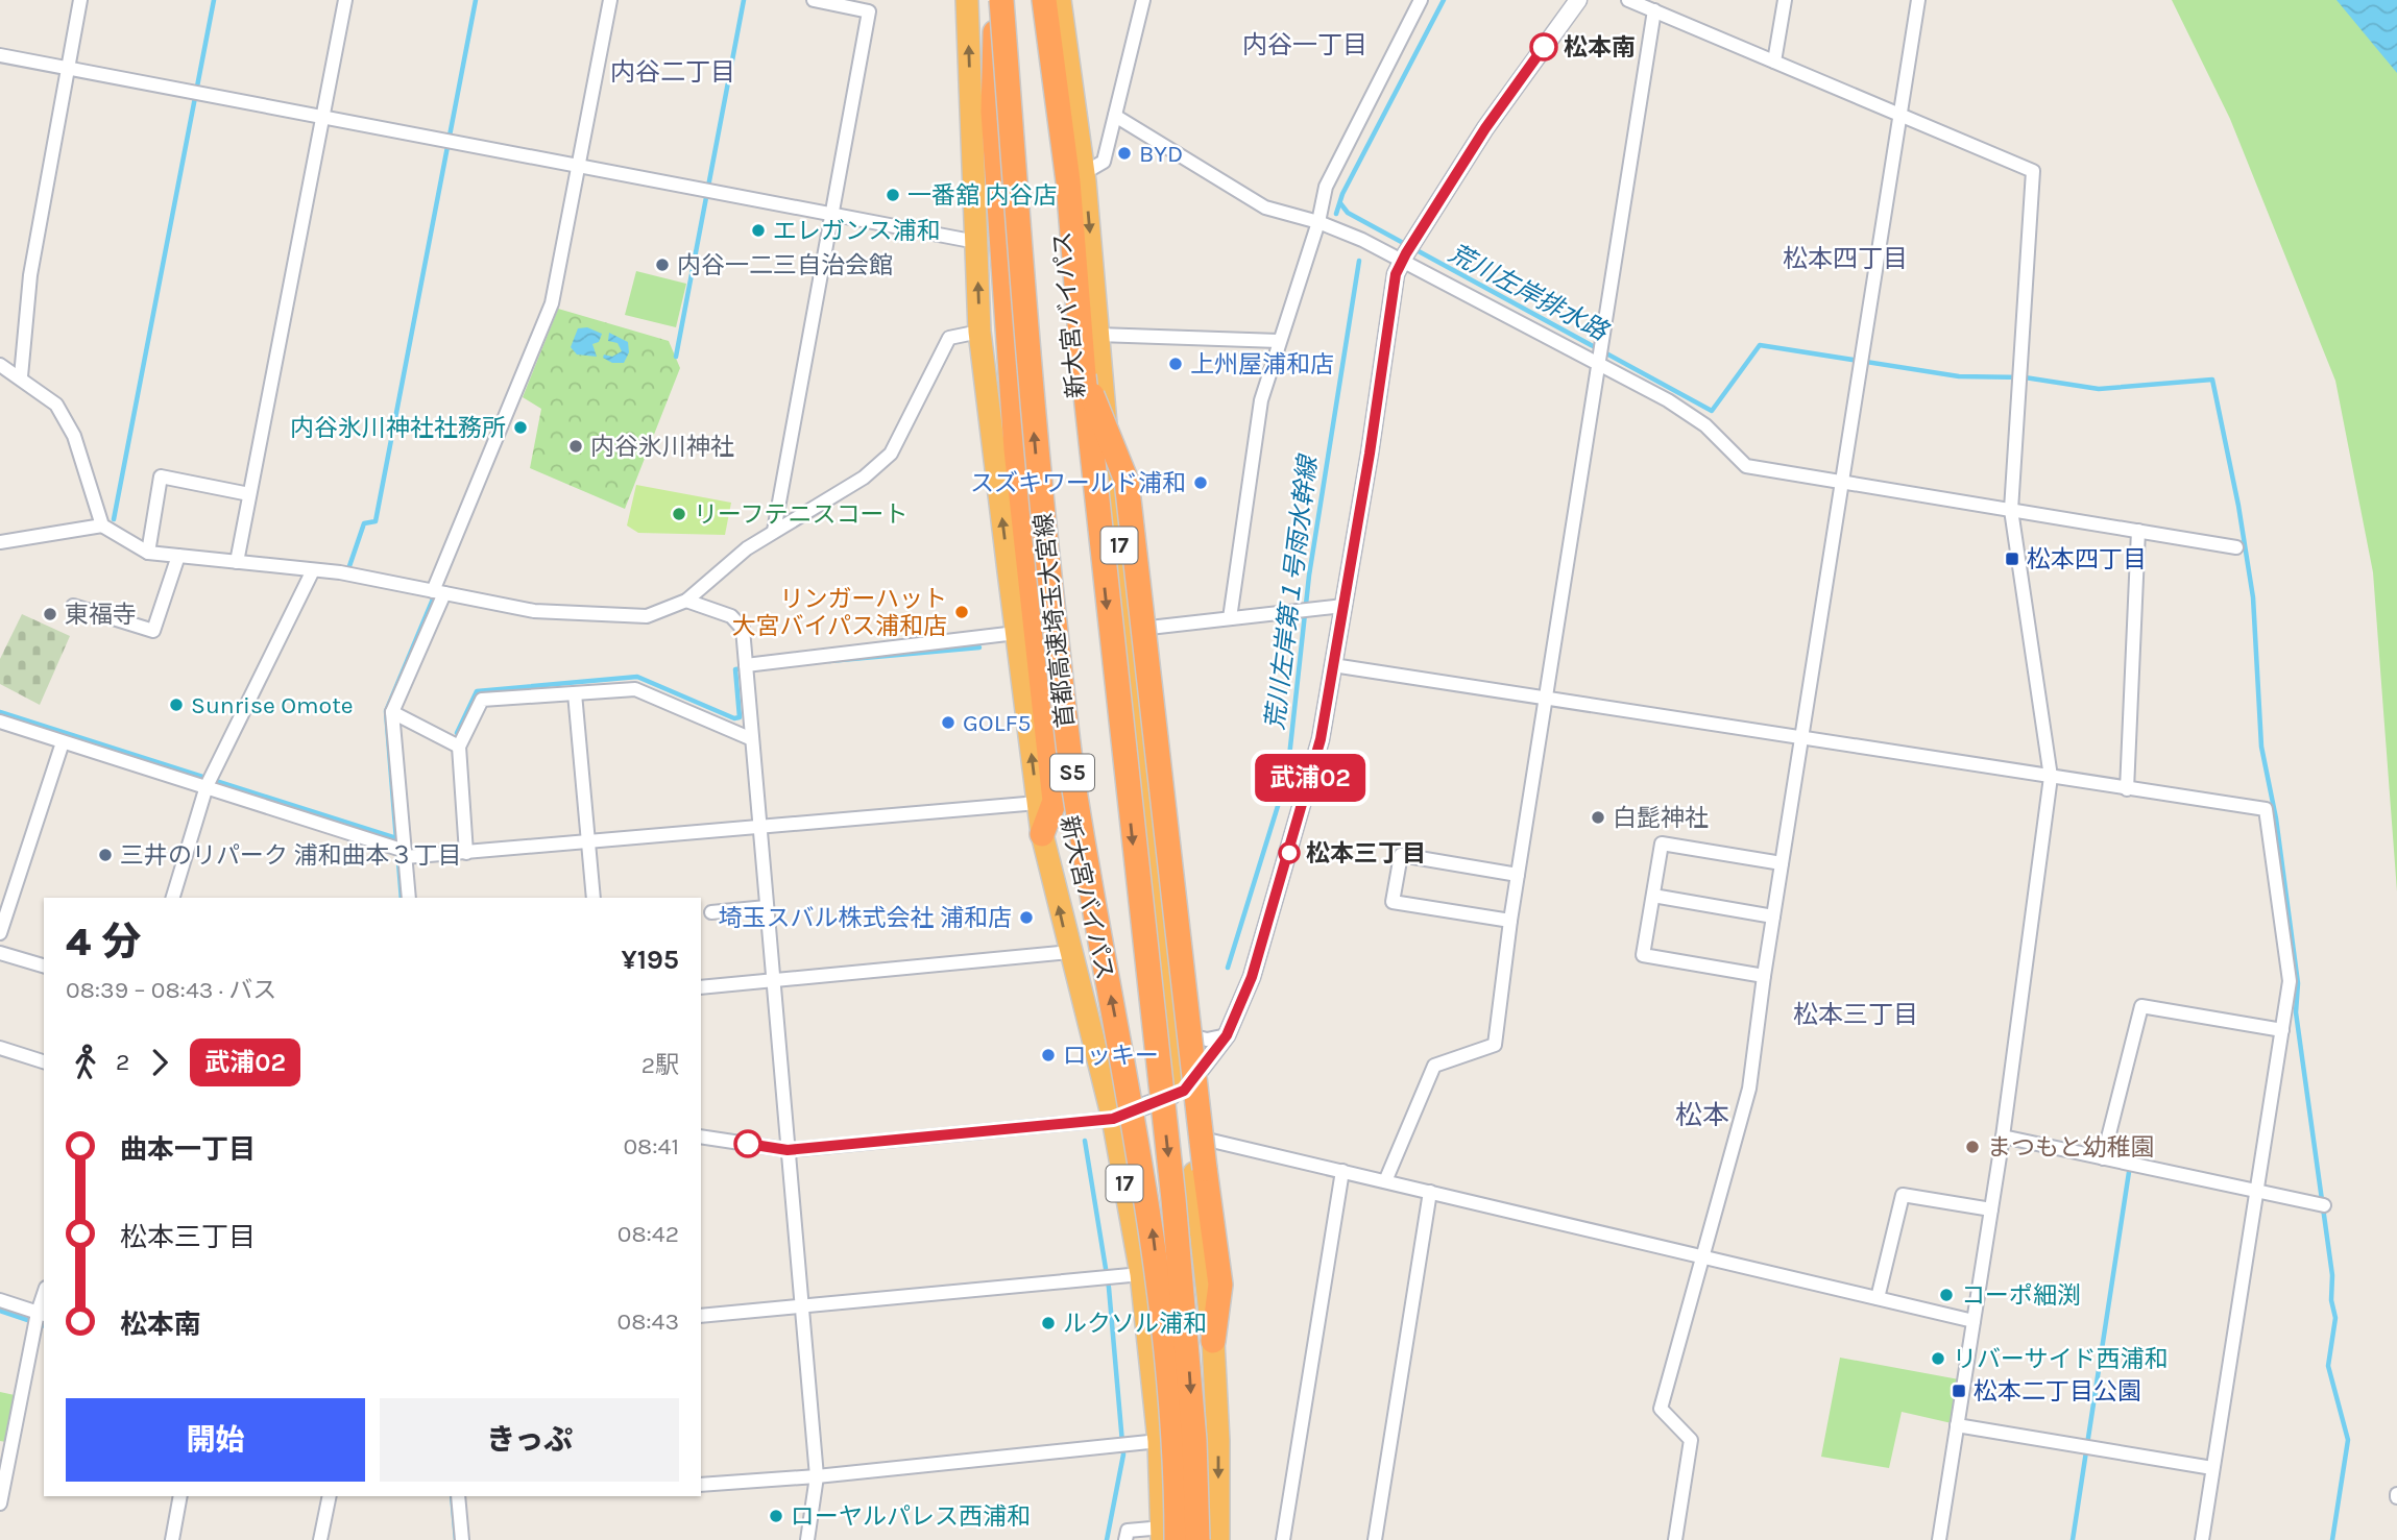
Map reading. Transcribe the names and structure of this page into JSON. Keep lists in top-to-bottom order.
{
  "streets": {
    "highway": [
      "新大宮バイパス",
      "17",
      "首都高速埼玉大宮線",
      "S5"
    ]
  },
  "crossings": [
    ["新大宮バイパス", "首都高速埼玉大宮線"],
    ["新大宮バイパス", "S5"]
  ],
  "districts": [
    "内谷一丁目",
    "内谷二丁目",
    "松本四丁目",
    "松本三丁目",
    "松本"
  ],
  "water": ["荒川左岸排水路", "荒川左岸第１号雨水幹線"],
  "places": {
    "other": [
      "松本南",
      "BYD",
      "一番舘 内谷店",
      "エレガンス浦和",
      "内谷一二三自治会館",
      "上州屋浦和店",
      "内谷氷川神社社務所",
      "内谷氷川神社",
      "スズキワールド浦和",
      "リーフテニスコート",
      "リンガーハット 大宮バイパス浦和店",
      "東福寺",
      "Sunrise Omote",
      "GOLF5",
      "白髭神社",
      "松本三丁目",
      "三井のリパーク 浦和曲本３丁目",
      "埼玉スバル株式会社 浦和店",
      "ロッキー",
      "まつもと幼稚園",
      "コーポ細渕",
      "ルクソル浦和",
      "リバーサイド西浦和",
      "ローヤルパレス西浦和"
    ],
    "transit": ["松本四丁目", "松本二丁目公園"]
  },
  "lines": ["bus line 武浦02"],
  "page": {
    "on_map": "武浦02",
    "heading": ["4 分", "08:39 – 08:43 · バス", "¥195"],
    "legs": ["2", "武浦02", "2駅"],
    "list": [
      {
        "name": "曲本一丁目",
        "value": "08:41"
      },
      {
        "name": "松本三丁目",
        "value": "08:42"
      },
      {
        "name": "松本南",
        "value": "08:43"
      }
    ],
    "buttons": ["開始", "きっぷ"]
  }
}
